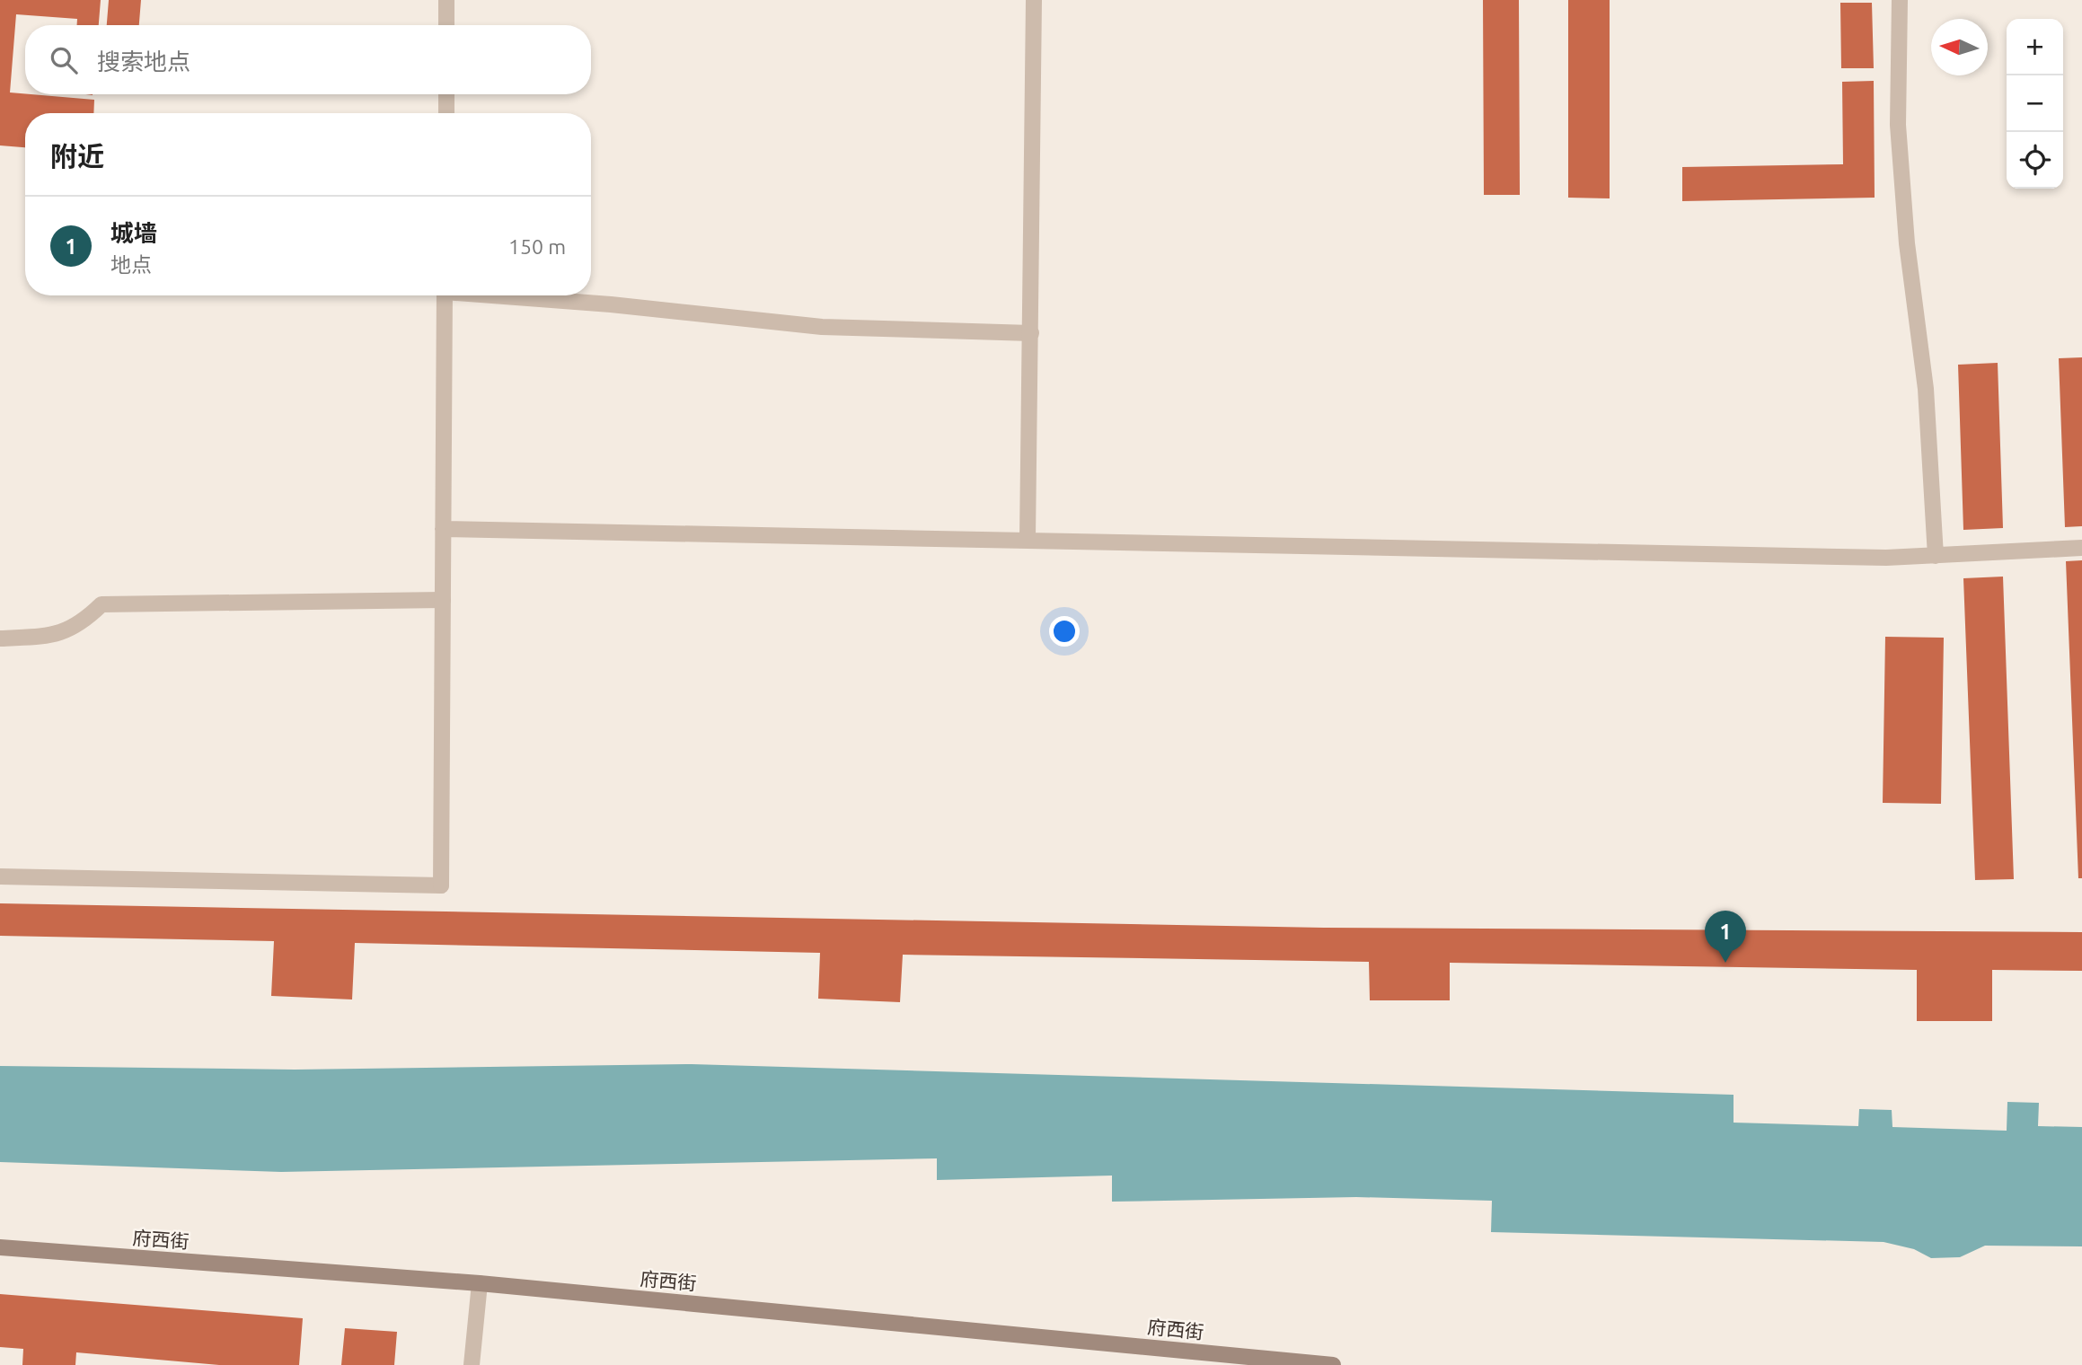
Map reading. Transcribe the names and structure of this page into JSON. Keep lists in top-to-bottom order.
{
  "streets": {
    "street": ["府西街"]
  },
  "north": "left",
  "page": {
    "map_buttons": ["+", "−"],
    "search": "搜索地点",
    "heading": "附近",
    "list": [
      {
        "mark": "1",
        "name": "城墙",
        "note": "地点",
        "value": "150 m"
      }
    ],
    "pins": "1"
  }
}
